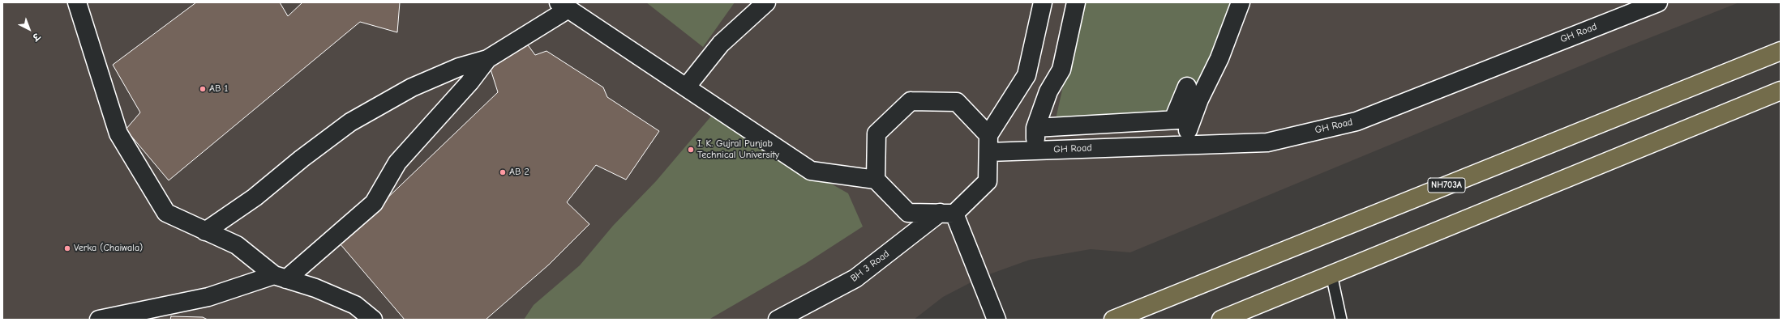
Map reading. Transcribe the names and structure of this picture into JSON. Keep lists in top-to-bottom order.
{
  "streets": {
    "highway": ["NH703A"],
    "street": ["GH Road", "BH 3 Road"]
  },
  "crossings": [
    ["GH Road", "BH 3 Road"]
  ],
  "places": [
    "AB 1",
    "I. K. Gujral Punjab Technical University",
    "AB 2",
    "Verka (Chaiwala)"
  ],
  "north": "bottom right"
}
